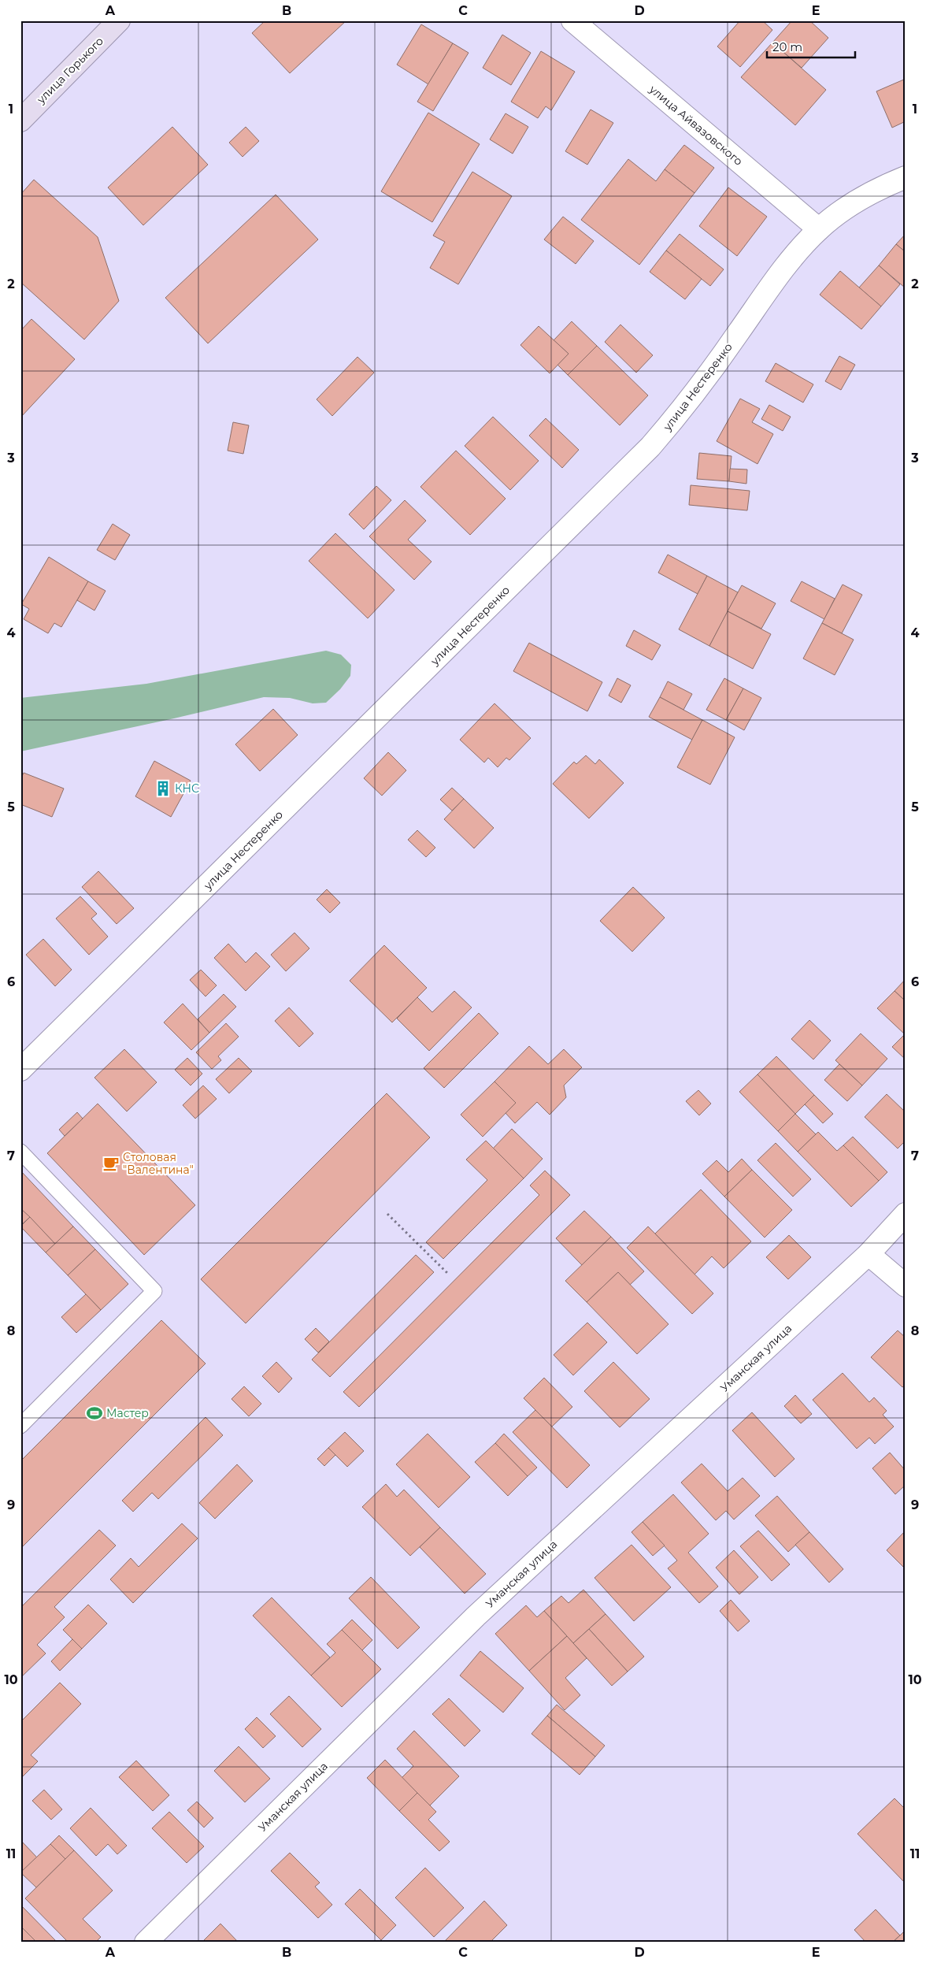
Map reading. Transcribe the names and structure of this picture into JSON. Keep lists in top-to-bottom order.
{
  "streets": {
    "main road": ["улица Горького"],
    "street": ["улица Айвазовского", "улица Нестеренко", "Уманская улица"]
  },
  "crossings": [
    ["улица Айвазовского", "улица Нестеренко"]
  ],
  "places": {
    "building": ["КНС"],
    "cafe": ["Столовая \"Валентина\""],
    "sports": ["Мастер"]
  },
  "scale_bar": "20 m",
  "grid": {
    "columns": [
      "A",
      "B",
      "C",
      "D",
      "E"
    ],
    "rows": [
      "1",
      "2",
      "3",
      "4",
      "5",
      "6",
      "7",
      "8",
      "9",
      "10",
      "11"
    ]
  }
}
